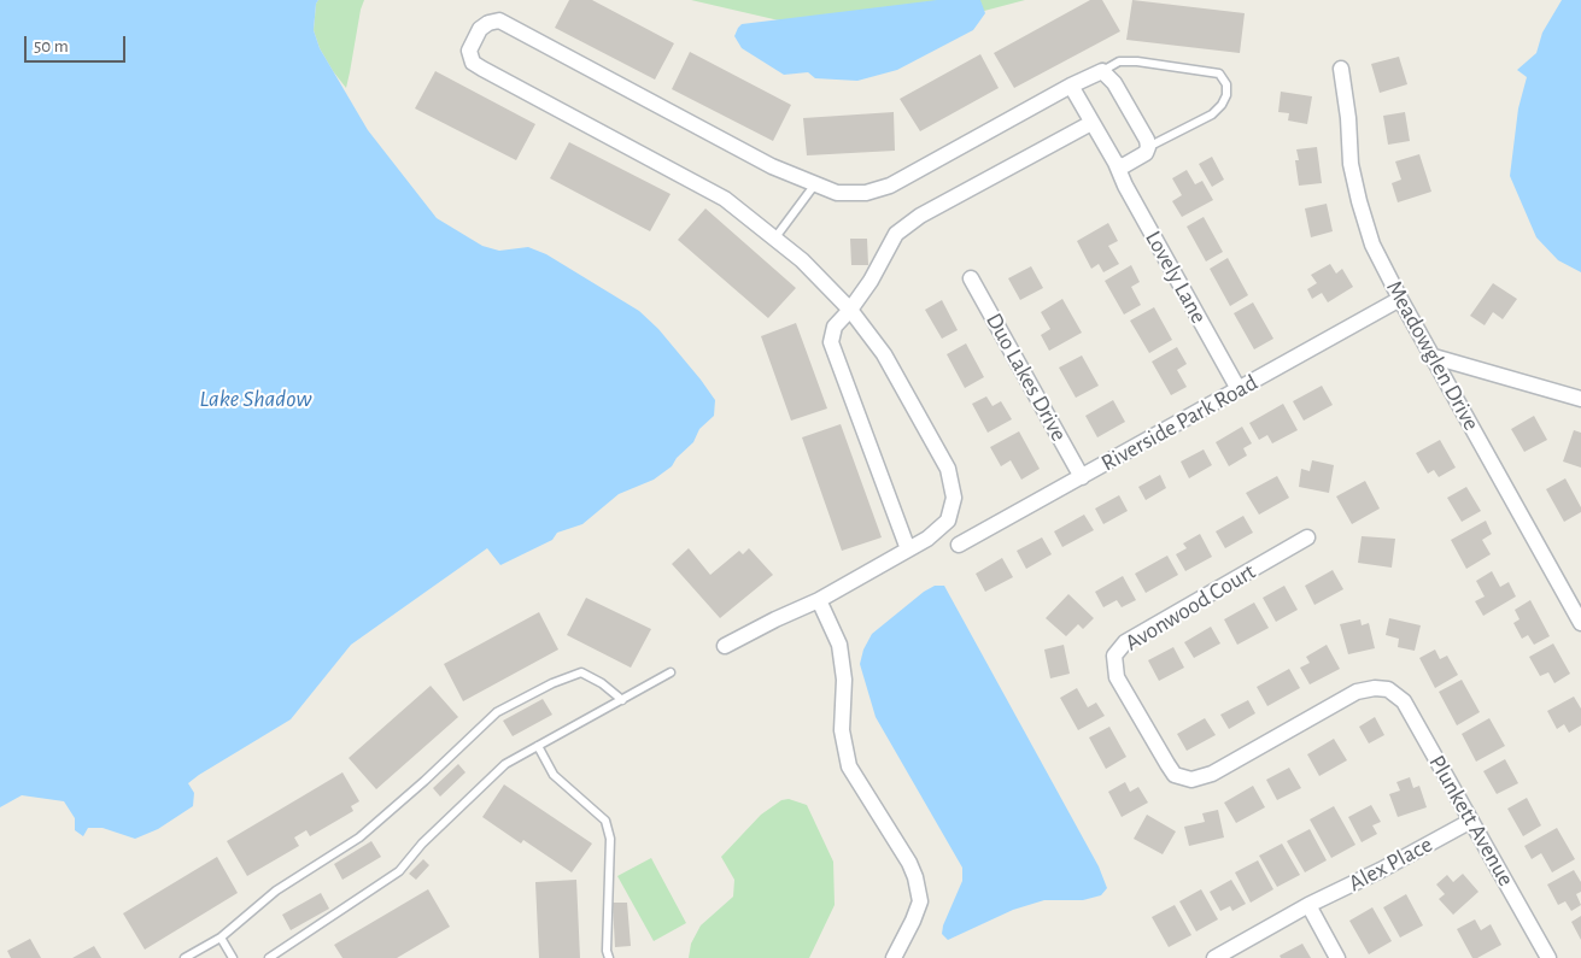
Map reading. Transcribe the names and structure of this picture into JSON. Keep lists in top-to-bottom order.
{
  "streets": {
    "street": [
      "Lovely Lane",
      "Meadowglen Drive",
      "Duo Lakes Drive",
      "Riverside Park Road",
      "Avonwood Court",
      "Plunkett Avenue",
      "Alex Place"
    ]
  },
  "crossings": [
    ["Lovely Lane", "Riverside Park Road"],
    ["Meadowglen Drive", "Riverside Park Road"],
    ["Duo Lakes Drive", "Riverside Park Road"],
    ["Avonwood Court", "Plunkett Avenue"],
    ["Plunkett Avenue", "Alex Place"]
  ],
  "water": ["Lake Shadow"],
  "scale_bar": "50 m"
}
